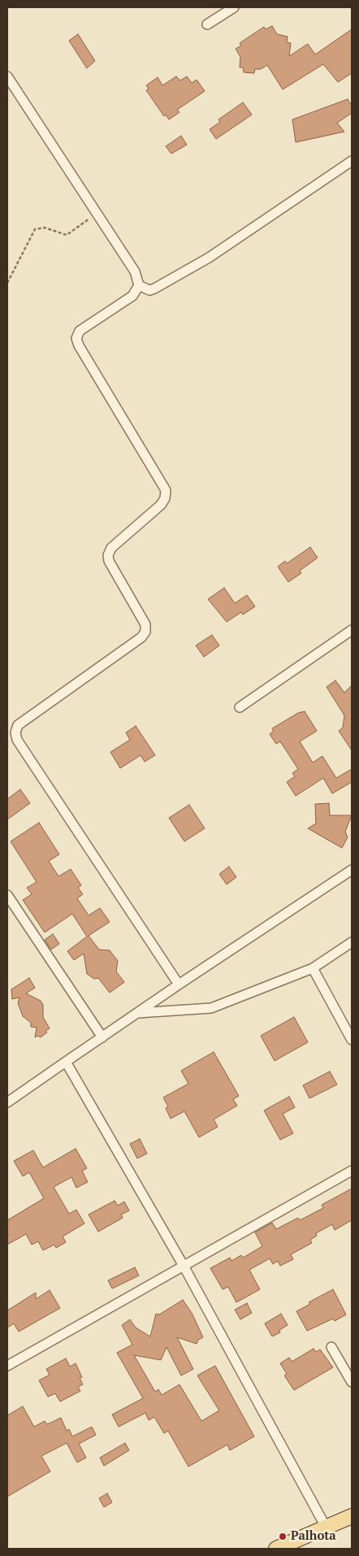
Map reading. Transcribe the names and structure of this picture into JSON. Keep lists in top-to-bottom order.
{
  "places": ["Palhota"]
}
